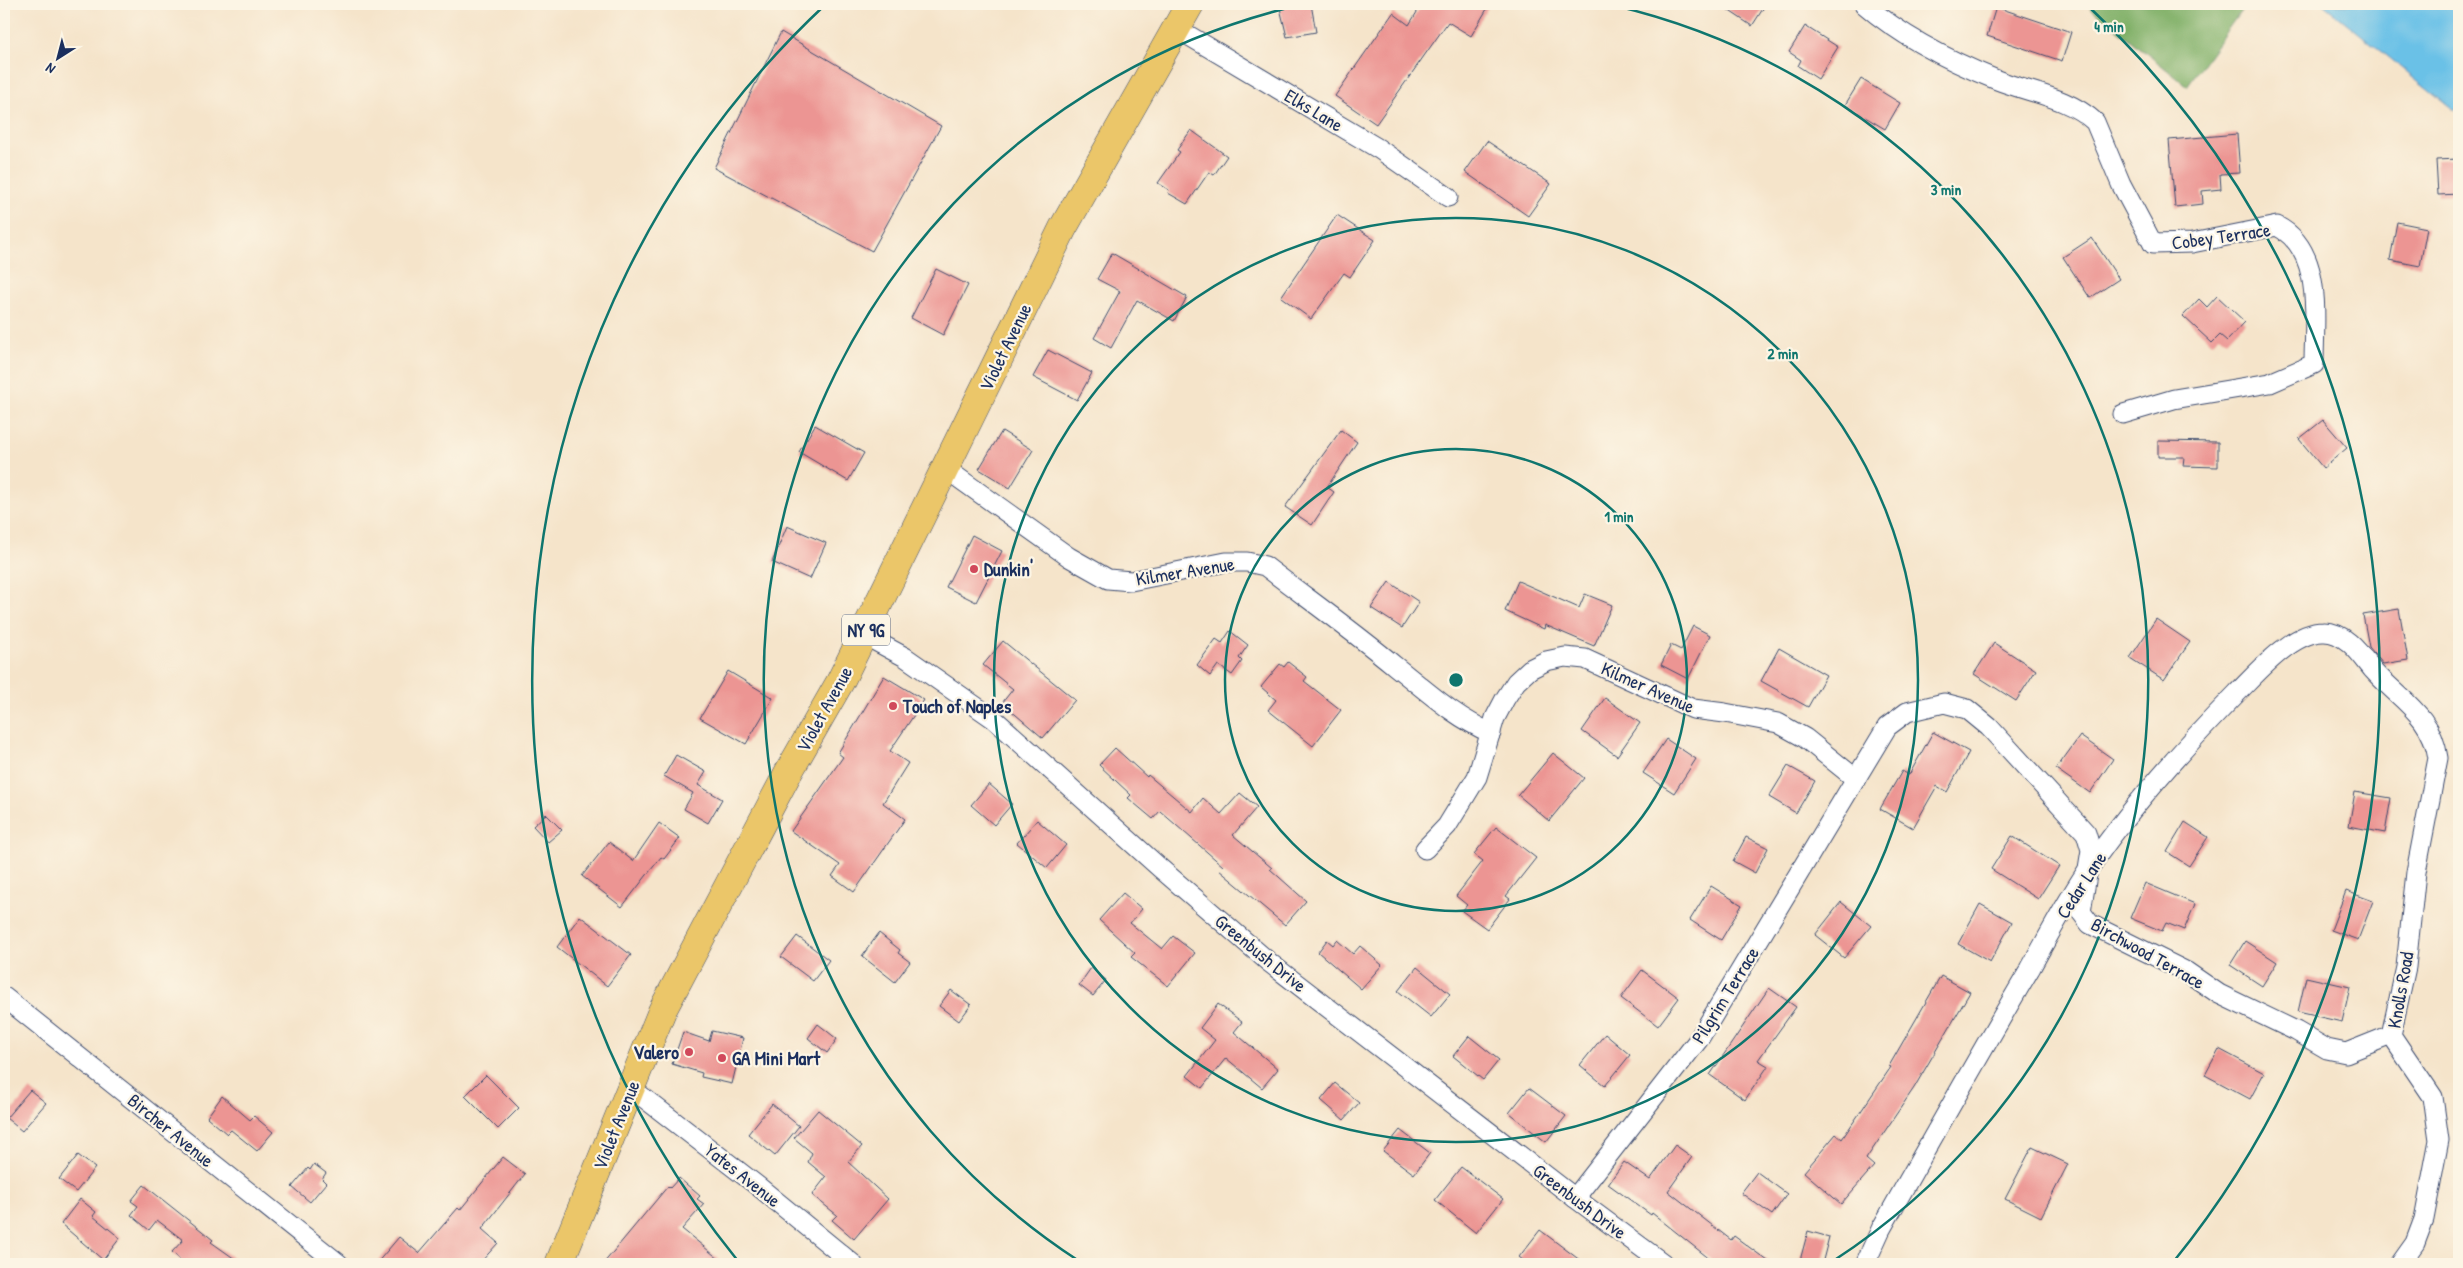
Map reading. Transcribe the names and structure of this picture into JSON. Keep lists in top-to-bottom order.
{
  "streets": {
    "main road": ["Violet Avenue", "NY 9G"],
    "street": [
      "Elks Lane",
      "Cobey Terrace",
      "Kilmer Avenue",
      "Cedar Lane",
      "Greenbush Drive",
      "Birchwood Terrace",
      "Knolls Road",
      "Pilgrim Terrace",
      "Bircher Avenue",
      "Yates Avenue"
    ]
  },
  "crossings": [
    ["Elks Lane", "Violet Avenue"],
    ["Violet Avenue", "Kilmer Avenue"],
    ["Violet Avenue", "Greenbush Drive"],
    ["Violet Avenue", "Yates Avenue"],
    ["Kilmer Avenue", "Birchwood Terrace"],
    ["Kilmer Avenue", "Pilgrim Terrace"],
    ["Cedar Lane", "Birchwood Terrace"],
    ["Cedar Lane", "Knolls Road"],
    ["Greenbush Drive", "Pilgrim Terrace"],
    ["Birchwood Terrace", "Knolls Road"],
    ["Birchwood Terrace", "Pilgrim Terrace"]
  ],
  "places": [
    "Dunkin'",
    "Touch of Naples",
    "Valero",
    "GA Mini Mart"
  ],
  "north": "bottom left",
  "rings": [
    "4 min",
    "3 min",
    "2 min",
    "1 min"
  ]
}
